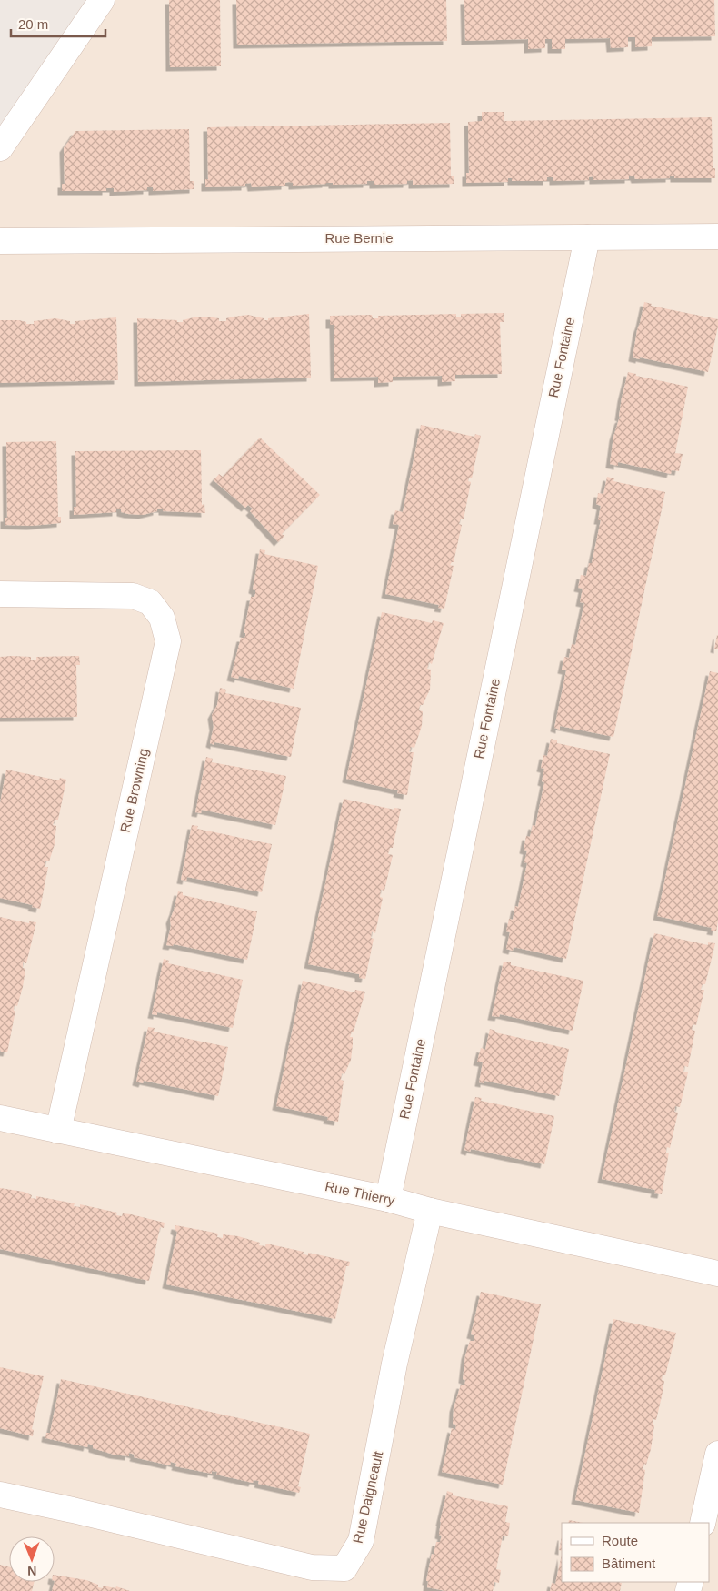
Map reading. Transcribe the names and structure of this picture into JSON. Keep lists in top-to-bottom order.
{
  "streets": {
    "street": [
      "Rue Bernie",
      "Rue Fontaine",
      "Rue Browning",
      "Rue Thierry",
      "Rue Daigneault"
    ]
  },
  "crossings": [
    ["Rue Bernie", "Rue Fontaine"],
    ["Rue Fontaine", "Rue Thierry"],
    ["Rue Browning", "Rue Thierry"],
    ["Rue Thierry", "Rue Daigneault"]
  ],
  "legend": ["Route", "Bâtiment"],
  "scale_bar": "20 m",
  "north": "bottom"
}
